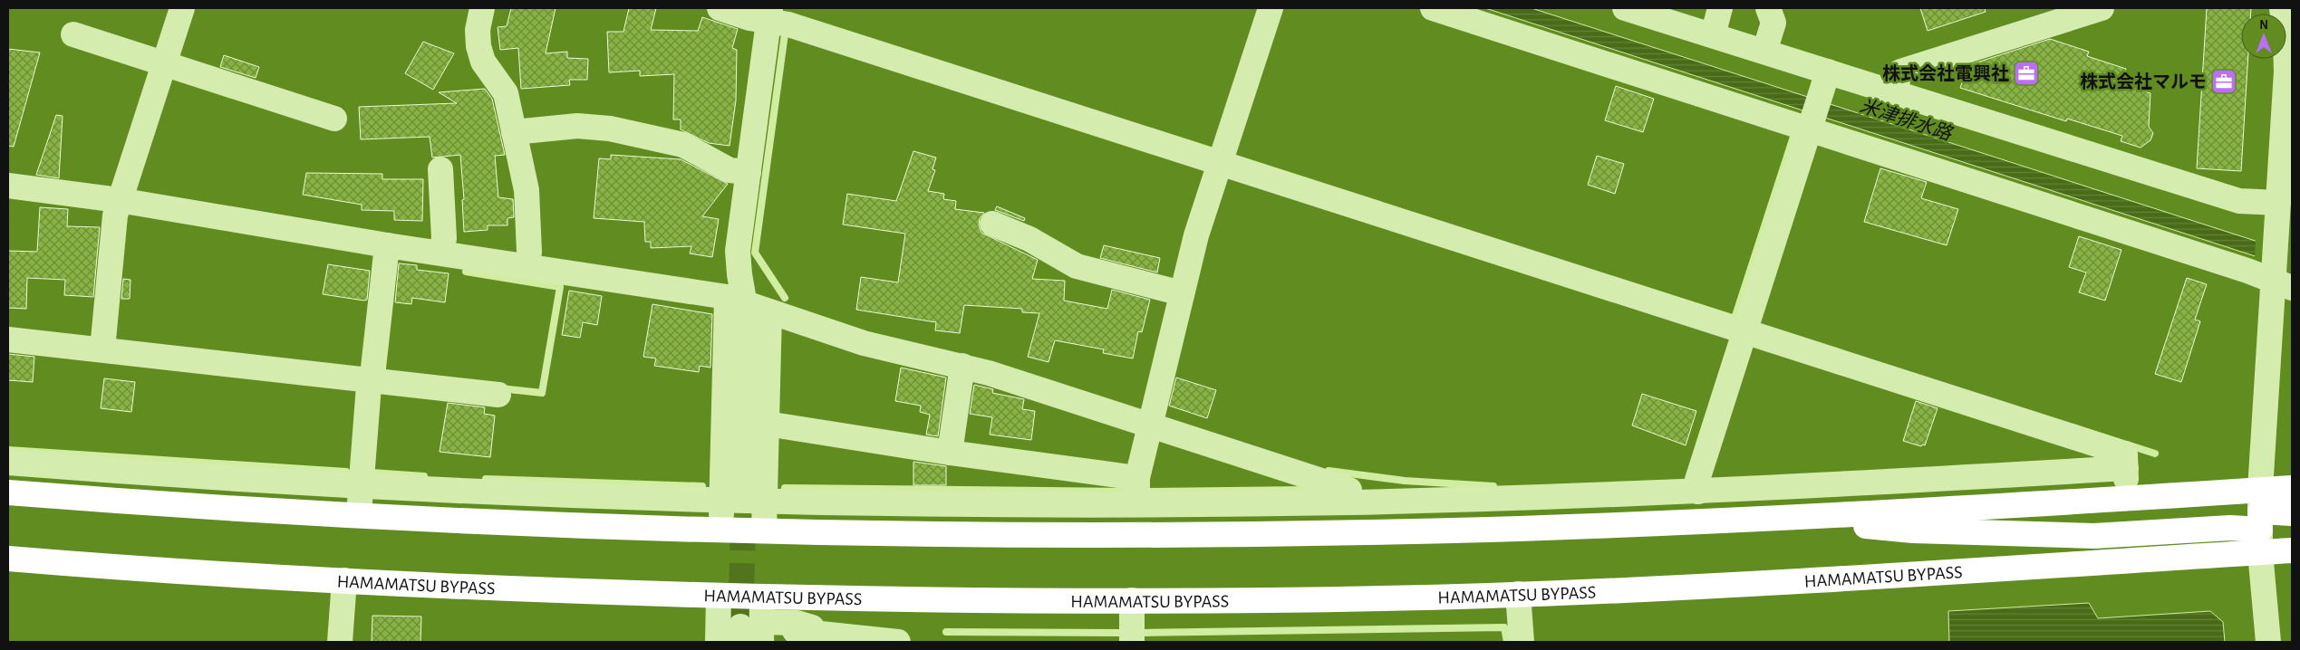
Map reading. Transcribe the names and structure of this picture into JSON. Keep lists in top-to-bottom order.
{
  "streets": {
    "highway": ["HAMAMATSU BYPASS"]
  },
  "water": ["米津排水路"],
  "places": {
    "office": ["株式会社電興社", "株式会社マルモ"]
  },
  "north": "top"
}
